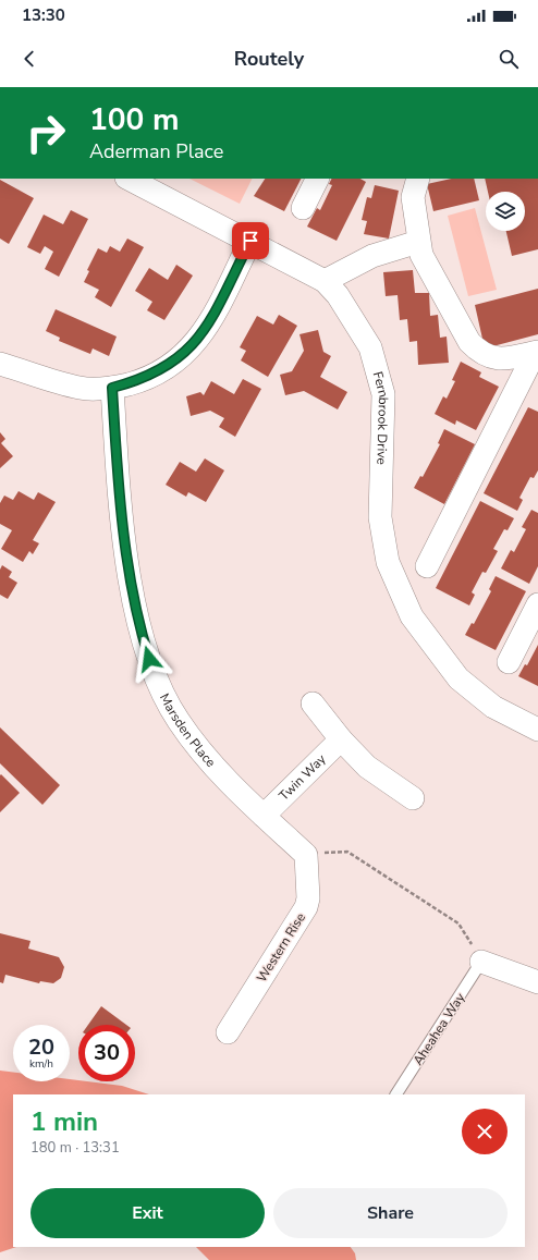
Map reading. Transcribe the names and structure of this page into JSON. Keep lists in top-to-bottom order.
{
  "streets": {
    "street": [
      "Fernbrook Drive",
      "Marsden Place",
      "Twin Way",
      "Western Rise"
    ],
    "lane": ["Aheahea Way"]
  },
  "crossings": [
    ["Marsden Place", "Twin Way"],
    ["Marsden Place", "Western Rise"]
  ],
  "page": {
    "status": "13:30",
    "header": "Routely",
    "turn": ["100 m", "Aderman Place"],
    "speed": "20 km/h",
    "limit": "30",
    "heading": ["1 min", "180 m · 13:31"],
    "buttons": ["Exit", "Share"]
  }
}
